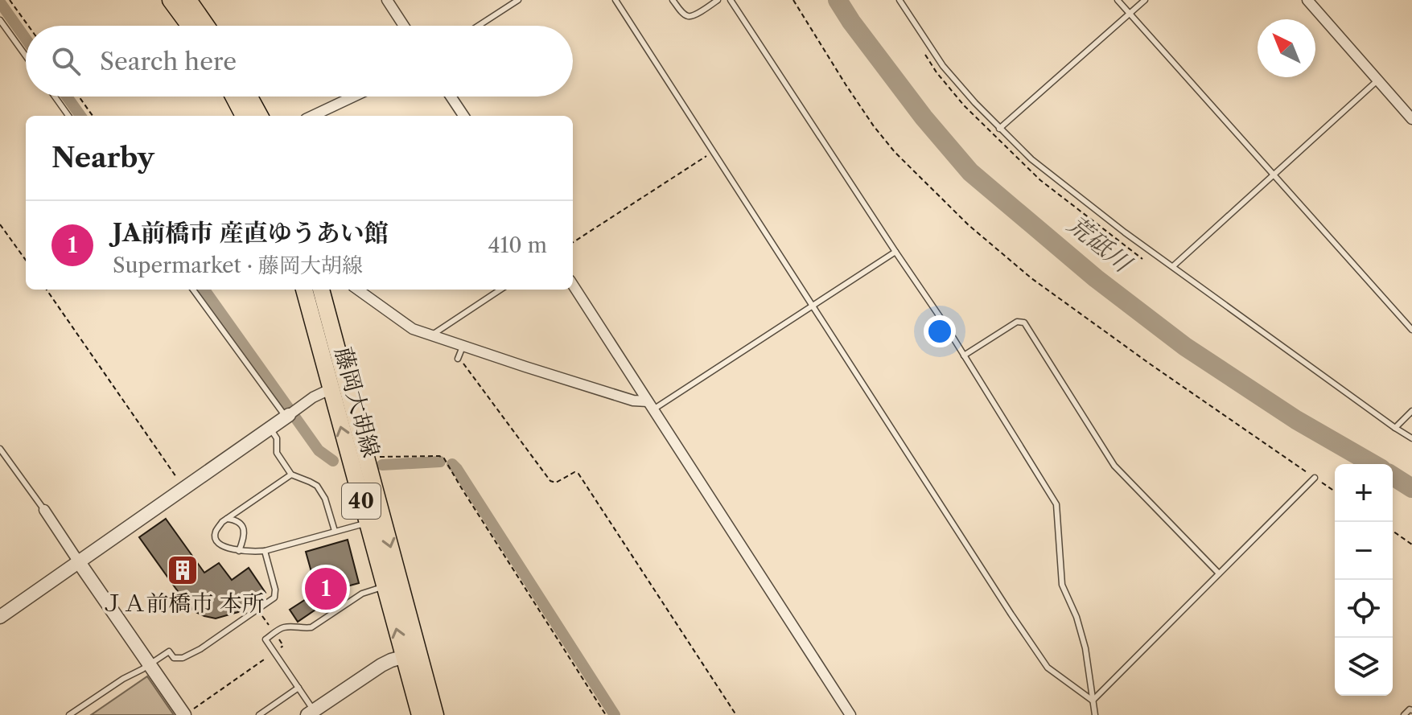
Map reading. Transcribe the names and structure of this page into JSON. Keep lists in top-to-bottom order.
{
  "streets": {
    "main road": ["藤岡大胡線", "40"]
  },
  "water": ["荒砥川"],
  "places": {
    "building": ["ＪＡ前橋市 本所"]
  },
  "north": "top left",
  "page": {
    "search": "Search here",
    "heading": "Nearby",
    "list": [
      {
        "mark": "1",
        "name": "JA前橋市 産直ゆうあい館",
        "note": "Supermarket · 藤岡大胡線",
        "value": "410 m"
      }
    ],
    "map_buttons": ["+", "−"],
    "pins": "1"
  }
}
